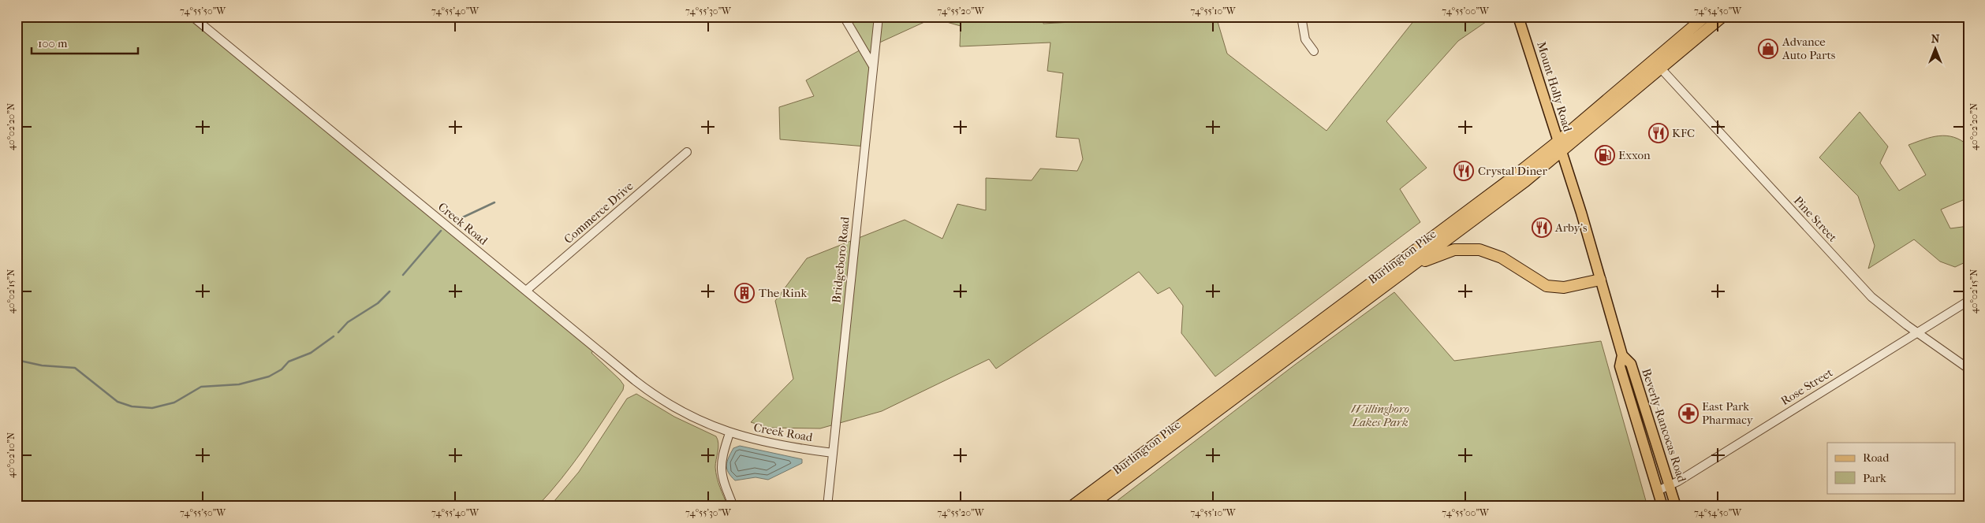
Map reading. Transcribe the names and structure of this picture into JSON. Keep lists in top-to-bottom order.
{
  "streets": {
    "highway": ["Burlington Pike"],
    "main road": ["Mount Holly Road", "Beverly-Rancocas Road"],
    "street": [
      "Commerce Drive",
      "Pine Street",
      "Creek Road",
      "Bridgeboro Road",
      "Rose Street"
    ]
  },
  "crossings": [
    ["Mount Holly Road", "Burlington Pike"],
    ["Mount Holly Road", "Beverly-Rancocas Road"],
    ["Commerce Drive", "Creek Road"],
    ["Pine Street", "Burlington Pike"],
    ["Pine Street", "Rose Street"],
    ["Creek Road", "Bridgeboro Road"],
    ["Burlington Pike", "Beverly-Rancocas Road"],
    ["Rose Street", "Beverly-Rancocas Road"]
  ],
  "parks": ["Willingboro Lakes Park"],
  "places": {
    "shop": ["Advance Auto Parts"],
    "restaurant": ["KFC", "Crystal Diner", "Arby's"],
    "fuel station": ["Exxon"],
    "building": ["The Rink"],
    "pharmacy": ["East Park Pharmacy"]
  },
  "legend": ["Road", "Park"],
  "scale_bar": "100 m",
  "north": "top",
  "coordinates": [
    "74°55'50\"W",
    "74°55'40\"W",
    "74°55'30\"W",
    "74°55'20\"W",
    "74°55'10\"W",
    "74°55'00\"W",
    "74°54'50\"W",
    "40°02'20\"N",
    "40°02'15\"N",
    "40°02'10\"N"
  ]
}
